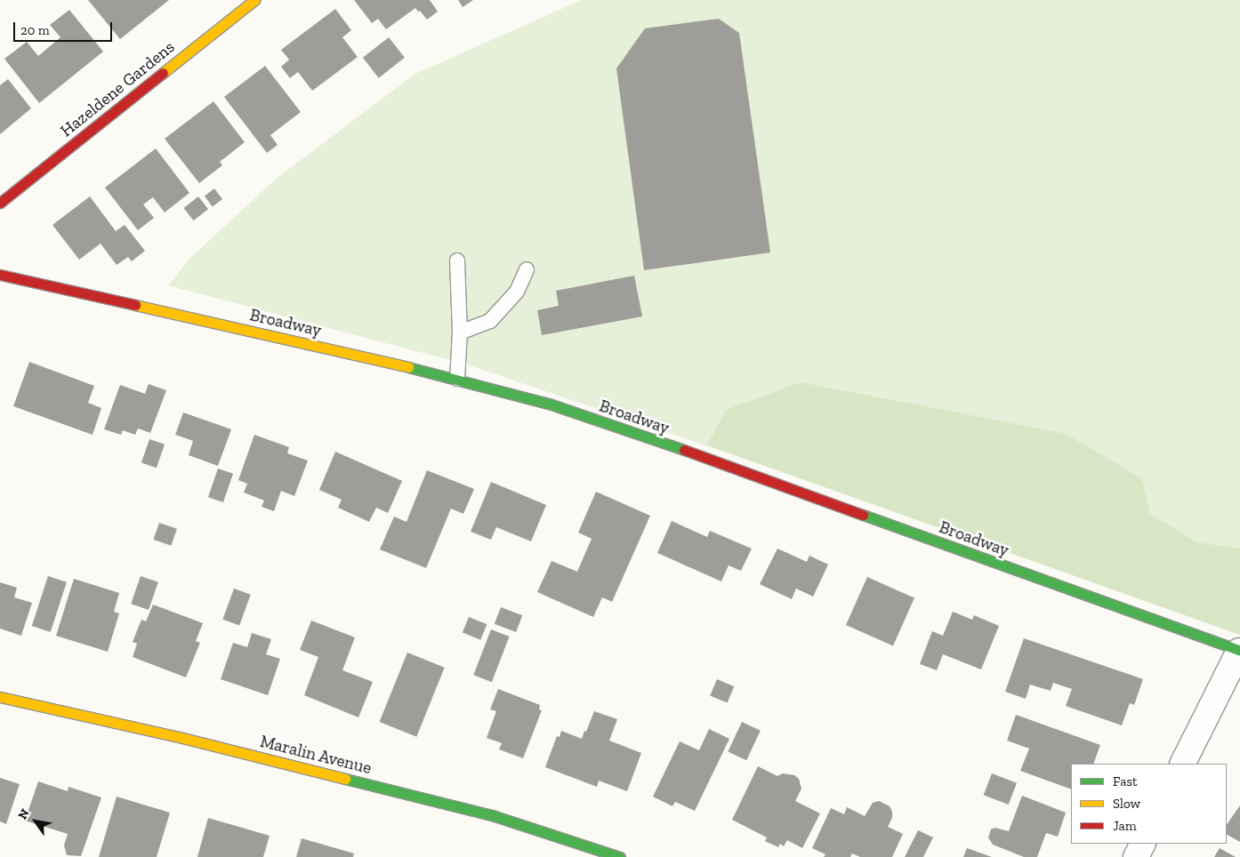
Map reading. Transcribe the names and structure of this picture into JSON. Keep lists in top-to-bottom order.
{
  "streets": {
    "street": ["Hazeldene Gardens", "Broadway", "Maralin Avenue"]
  },
  "legend": ["Fast", "Slow", "Jam"],
  "scale_bar": "20 m",
  "north": "top left"
}
